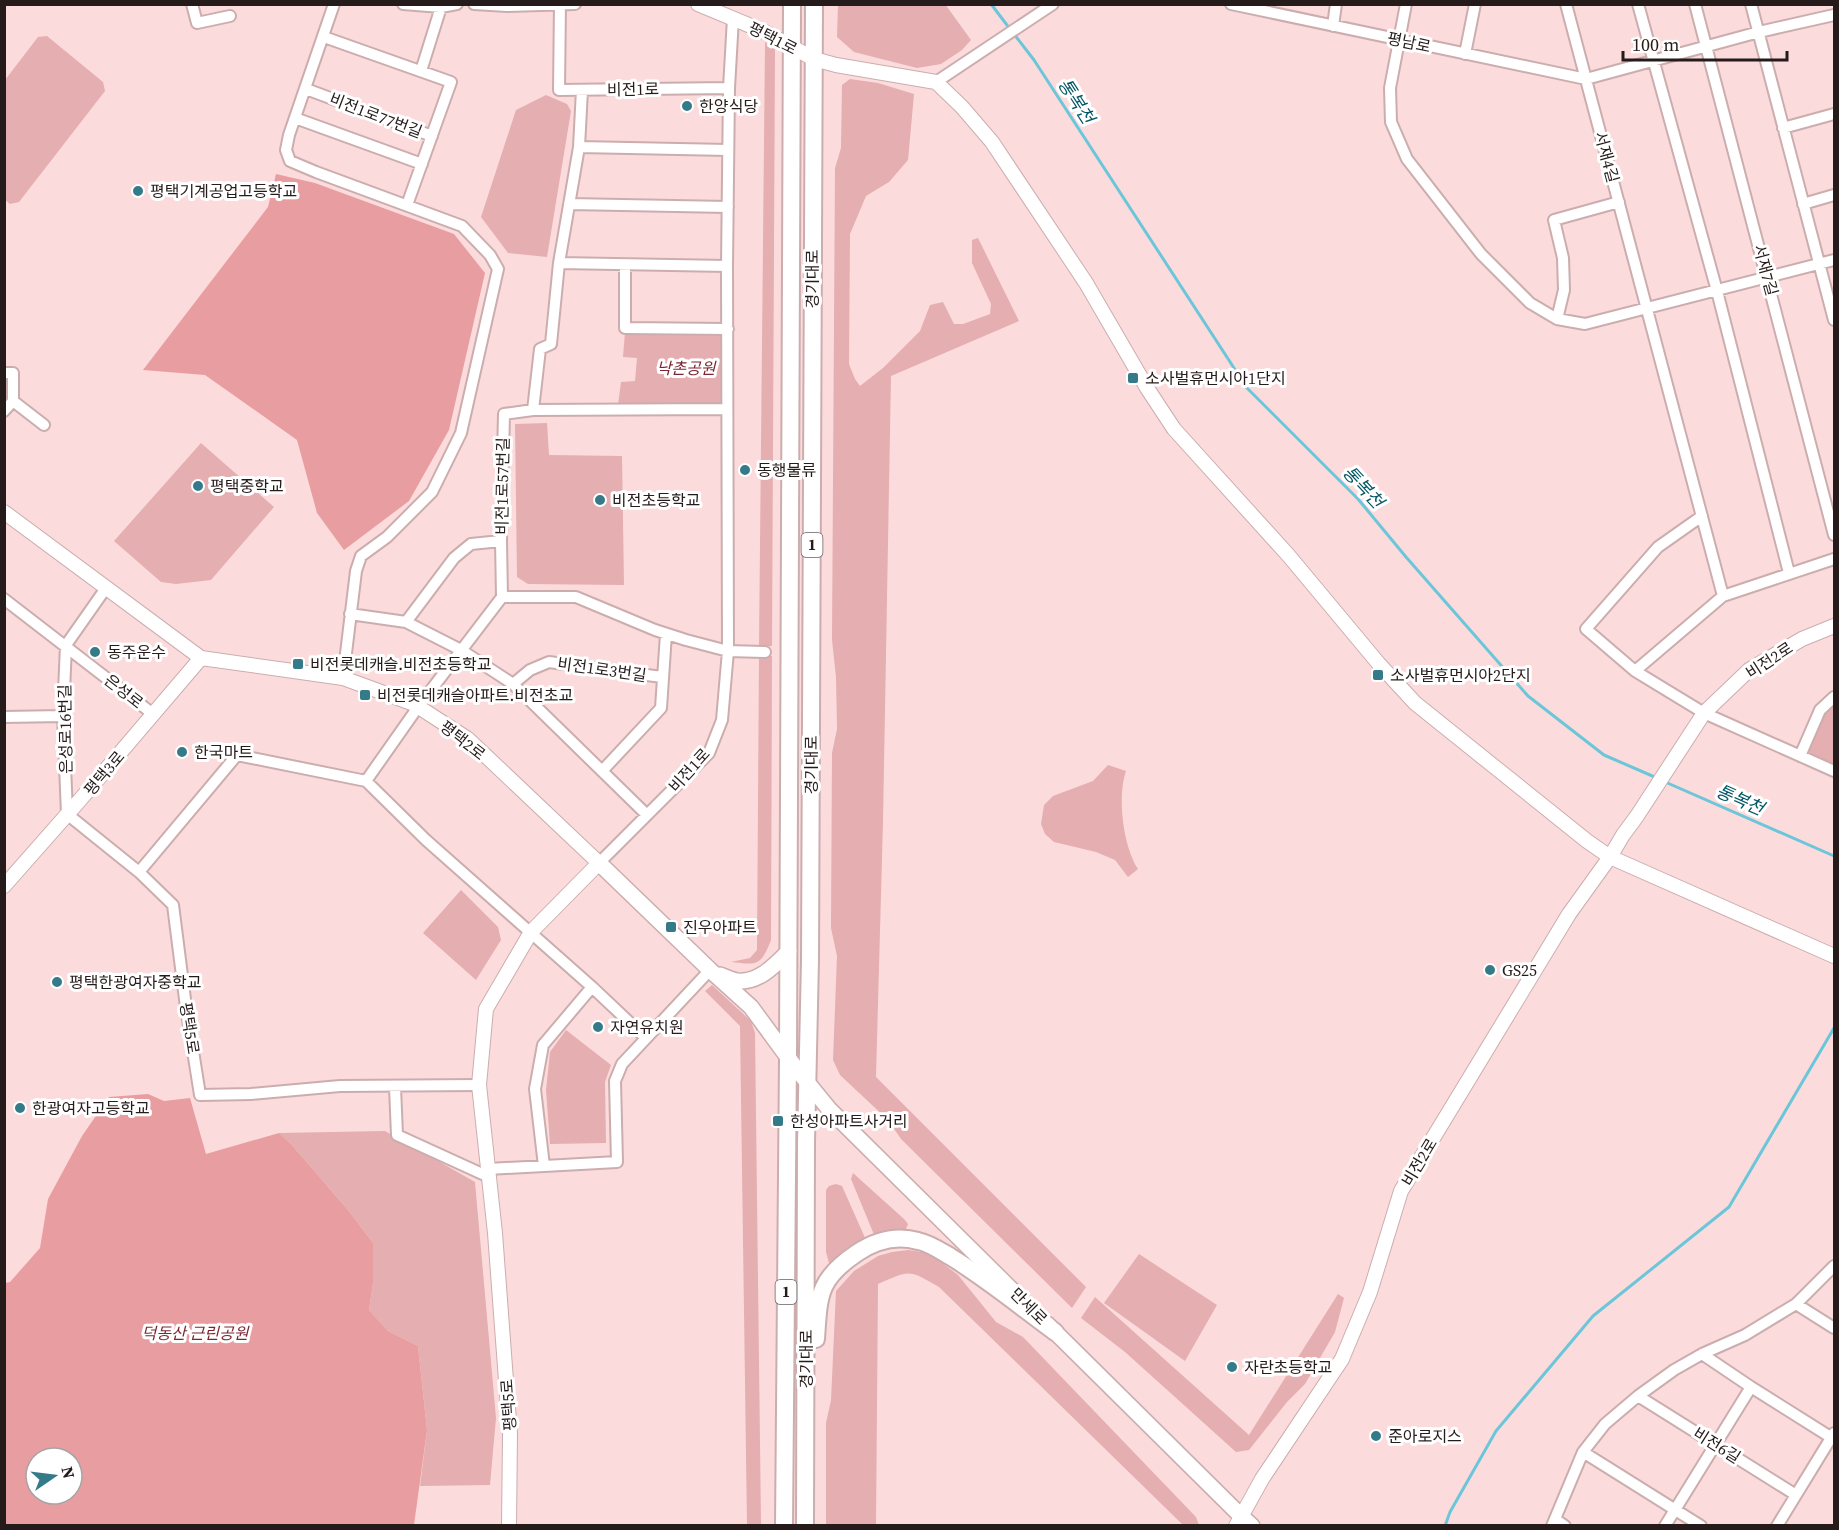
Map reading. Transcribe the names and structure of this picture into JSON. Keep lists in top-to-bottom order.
{
  "streets": {
    "main road": [
      "경기대로",
      "1",
      "평택2로",
      "만세로"
    ],
    "street": [
      "평택1로",
      "평남로",
      "비전1로",
      "비전1로77번길",
      "서재4길",
      "서재7길",
      "비전1로57번길",
      "비전2로",
      "비전1로3번길",
      "은성로",
      "은성로16번길",
      "평택3로",
      "평택5로",
      "비전6길"
    ]
  },
  "crossings": [
    ["평택1로", "경기대로"],
    ["평남로", "서재4길"],
    ["비전1로", "평택2로"],
    ["비전1로", "평택5로"],
    ["경기대로", "평택2로"],
    ["경기대로", "만세로"],
    ["비전2로", "만세로"],
    ["은성로", "은성로16번길"],
    ["은성로", "평택3로"],
    ["은성로16번길", "평택3로"],
    ["은성로16번길", "평택5로"],
    ["평택2로", "평택3로"],
    ["평택2로", "평택5로"],
    ["평택2로", "만세로"],
    ["평택3로", "평택5로"]
  ],
  "water": ["통복천"],
  "parks": ["낙촌공원", "덕동산 근린공원"],
  "places": {
    "other": [
      "한양식당",
      "평택기계공업고등학교",
      "동행물류",
      "평택중학교",
      "비전초등학교",
      "동주운수",
      "한국마트",
      "GS25",
      "평택한광여자중학교",
      "자연유치원",
      "한광여자고등학교",
      "자란초등학교",
      "준아로지스"
    ],
    "transit": [
      "소사벌휴먼시아1단지",
      "비전롯데캐슬.비전초등학교",
      "소사벌휴먼시아2단지",
      "비전롯데캐슬아파트.비전초교",
      "진우아파트",
      "한성아파트사거리"
    ]
  },
  "scale_bar": "100 m",
  "north": "right"
}
